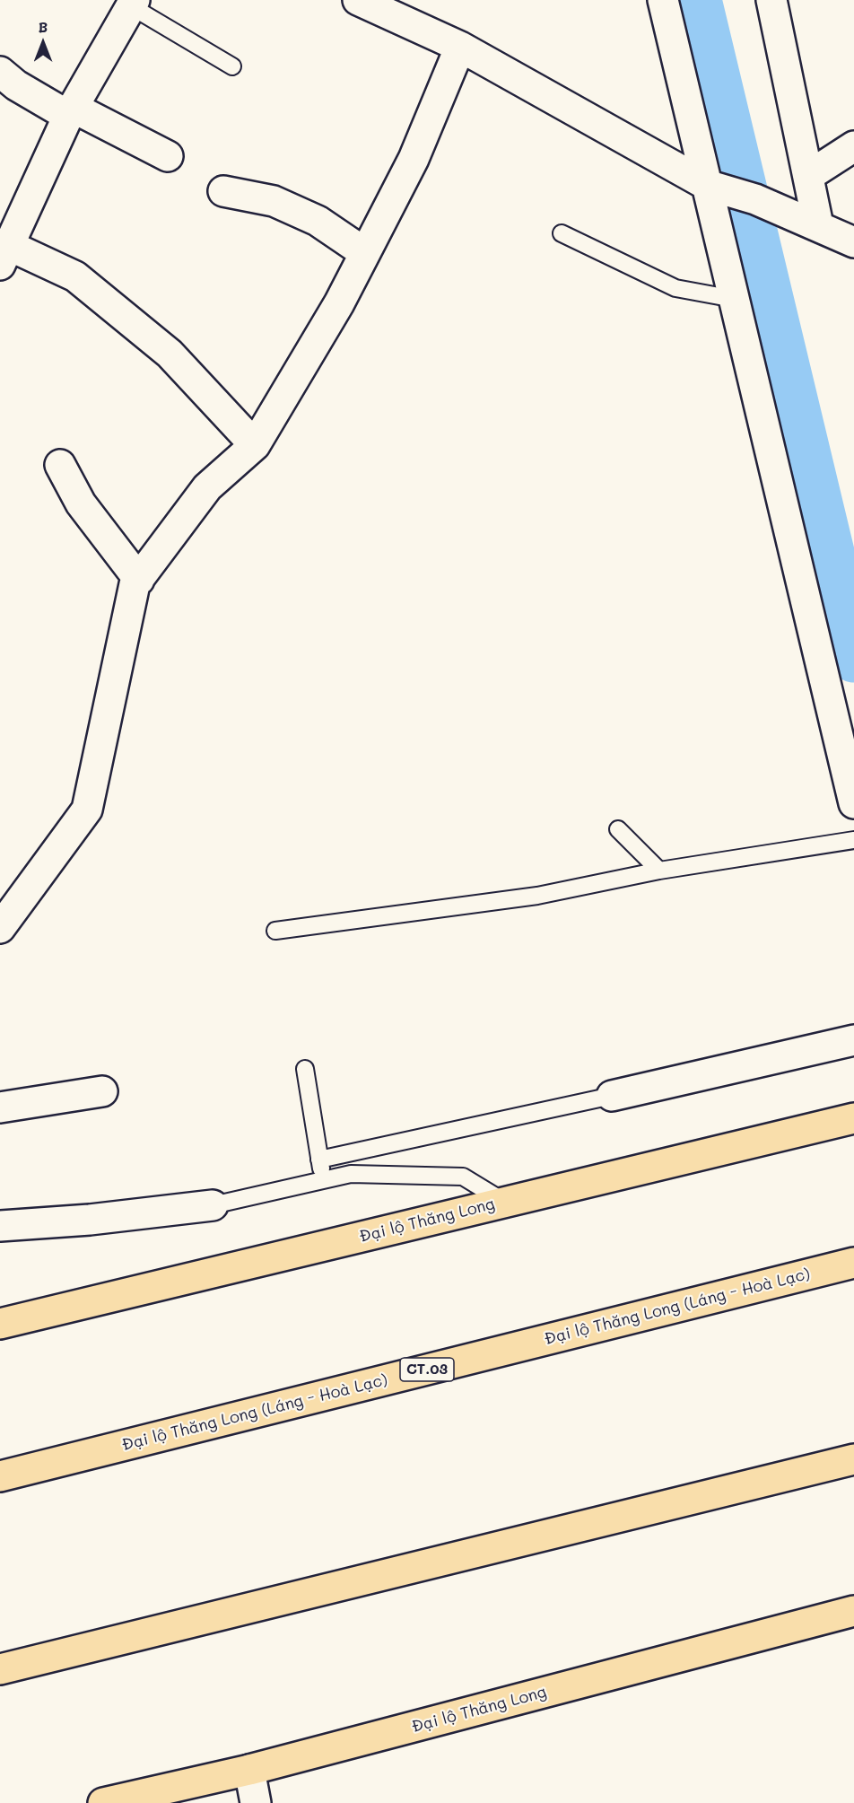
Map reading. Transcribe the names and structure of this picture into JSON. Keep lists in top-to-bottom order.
{
  "streets": {
    "main road": ["Đại lộ Thăng Long", "Đại lộ Thăng Long (Láng - Hoà Lạc)", "CT.03"]
  },
  "north": "top"
}
